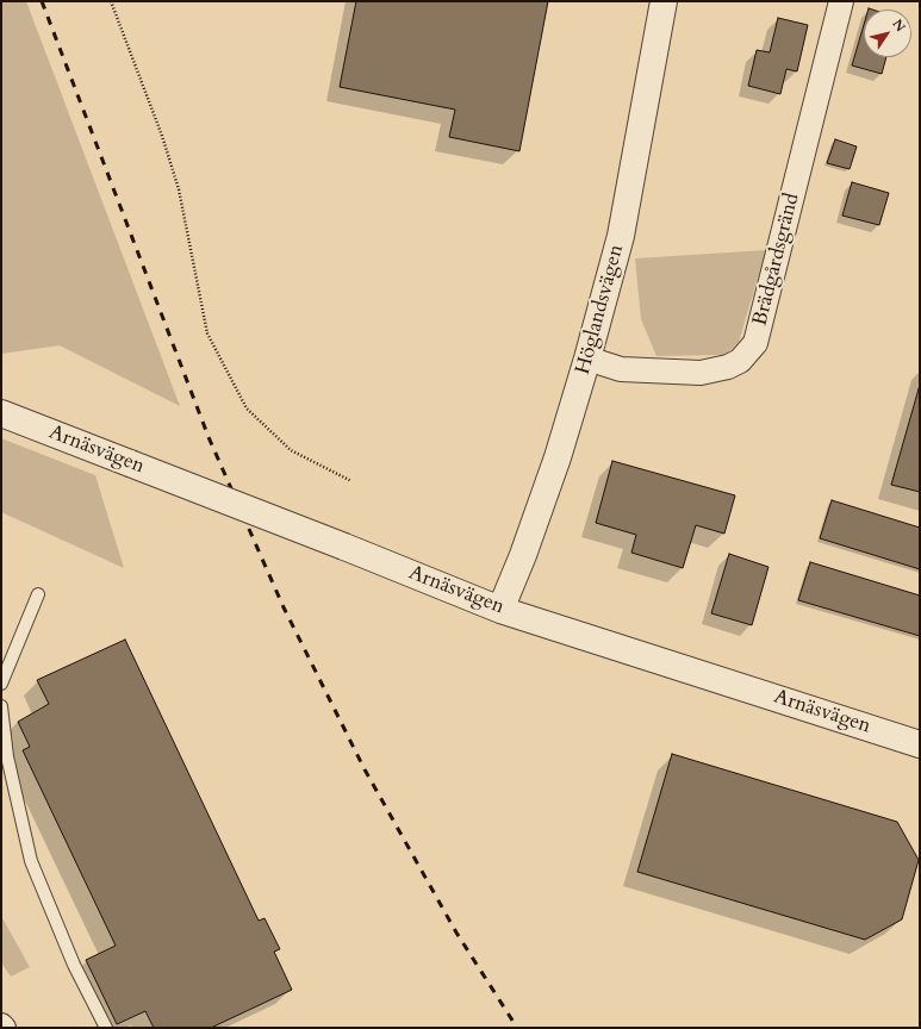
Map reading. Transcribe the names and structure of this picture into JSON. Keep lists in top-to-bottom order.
{
  "streets": {
    "street": ["Brädgårdsgränd", "Höglandsvägen", "Arnäsvägen"]
  },
  "crossings": [
    ["Brädgårdsgränd", "Höglandsvägen"],
    ["Höglandsvägen", "Arnäsvägen"]
  ],
  "north": "top right"
}
